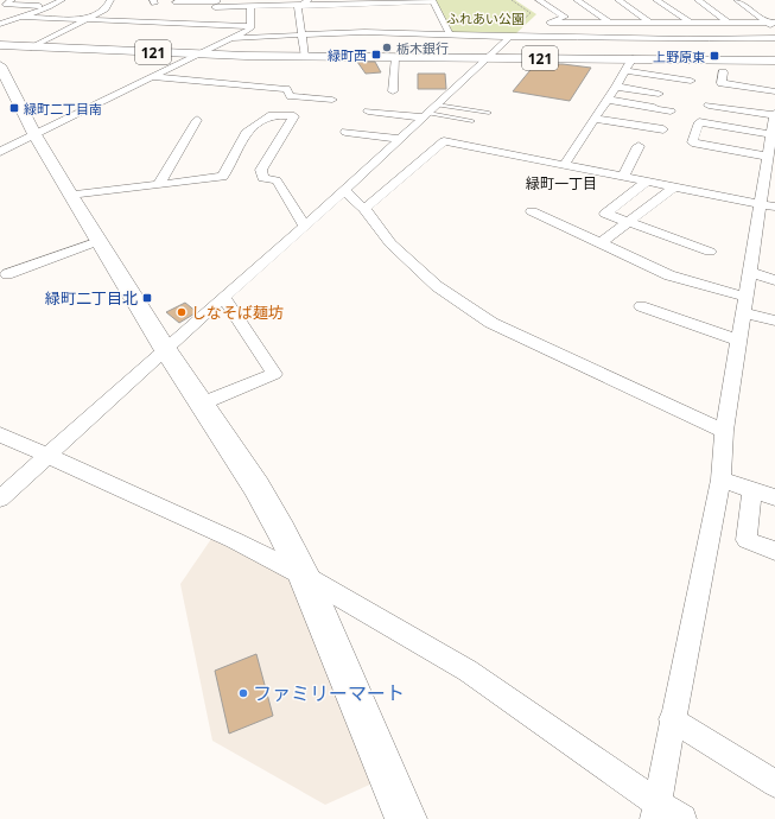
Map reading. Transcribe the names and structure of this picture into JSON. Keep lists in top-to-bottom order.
{
  "streets": {
    "main road": ["121"]
  },
  "districts": ["緑町一丁目"],
  "parks": ["ふれあい公園"],
  "places": {
    "other": ["栃木銀行", "しなそば麺坊", "ファミリーマート"],
    "transit": [
      "緑町西",
      "上野原東",
      "緑町二丁目南",
      "緑町二丁目北"
    ]
  }
}
